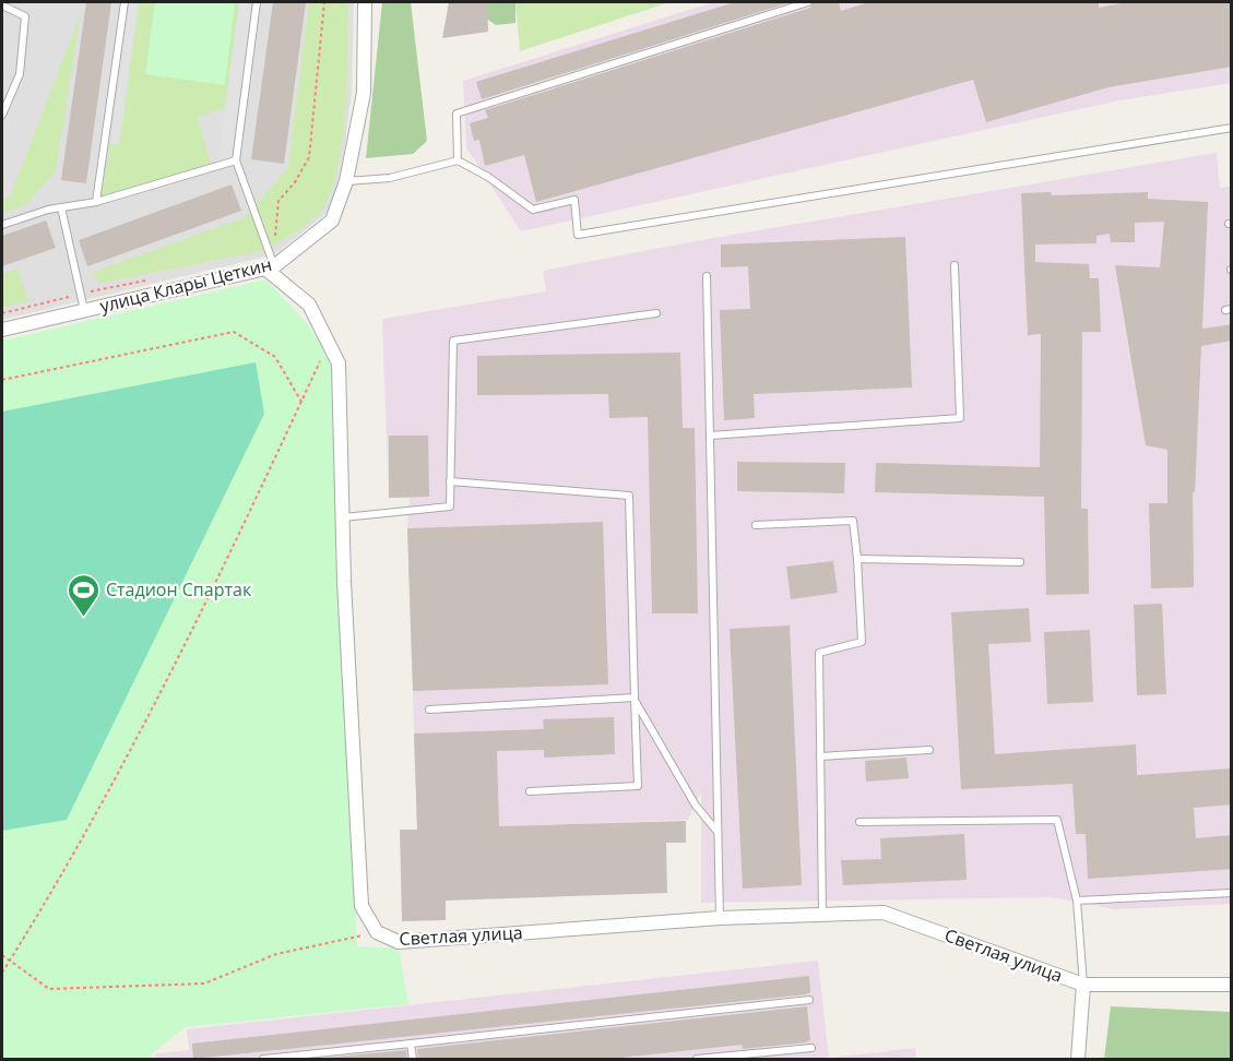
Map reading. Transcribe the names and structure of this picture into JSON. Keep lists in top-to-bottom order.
{
  "streets": {
    "street": ["улица Клары Цеткин", "Светлая улица"]
  },
  "crossings": [
    ["улица Клары Цеткин", "Светлая улица"]
  ],
  "places": {
    "sports": ["Стадион Спартак"]
  }
}
